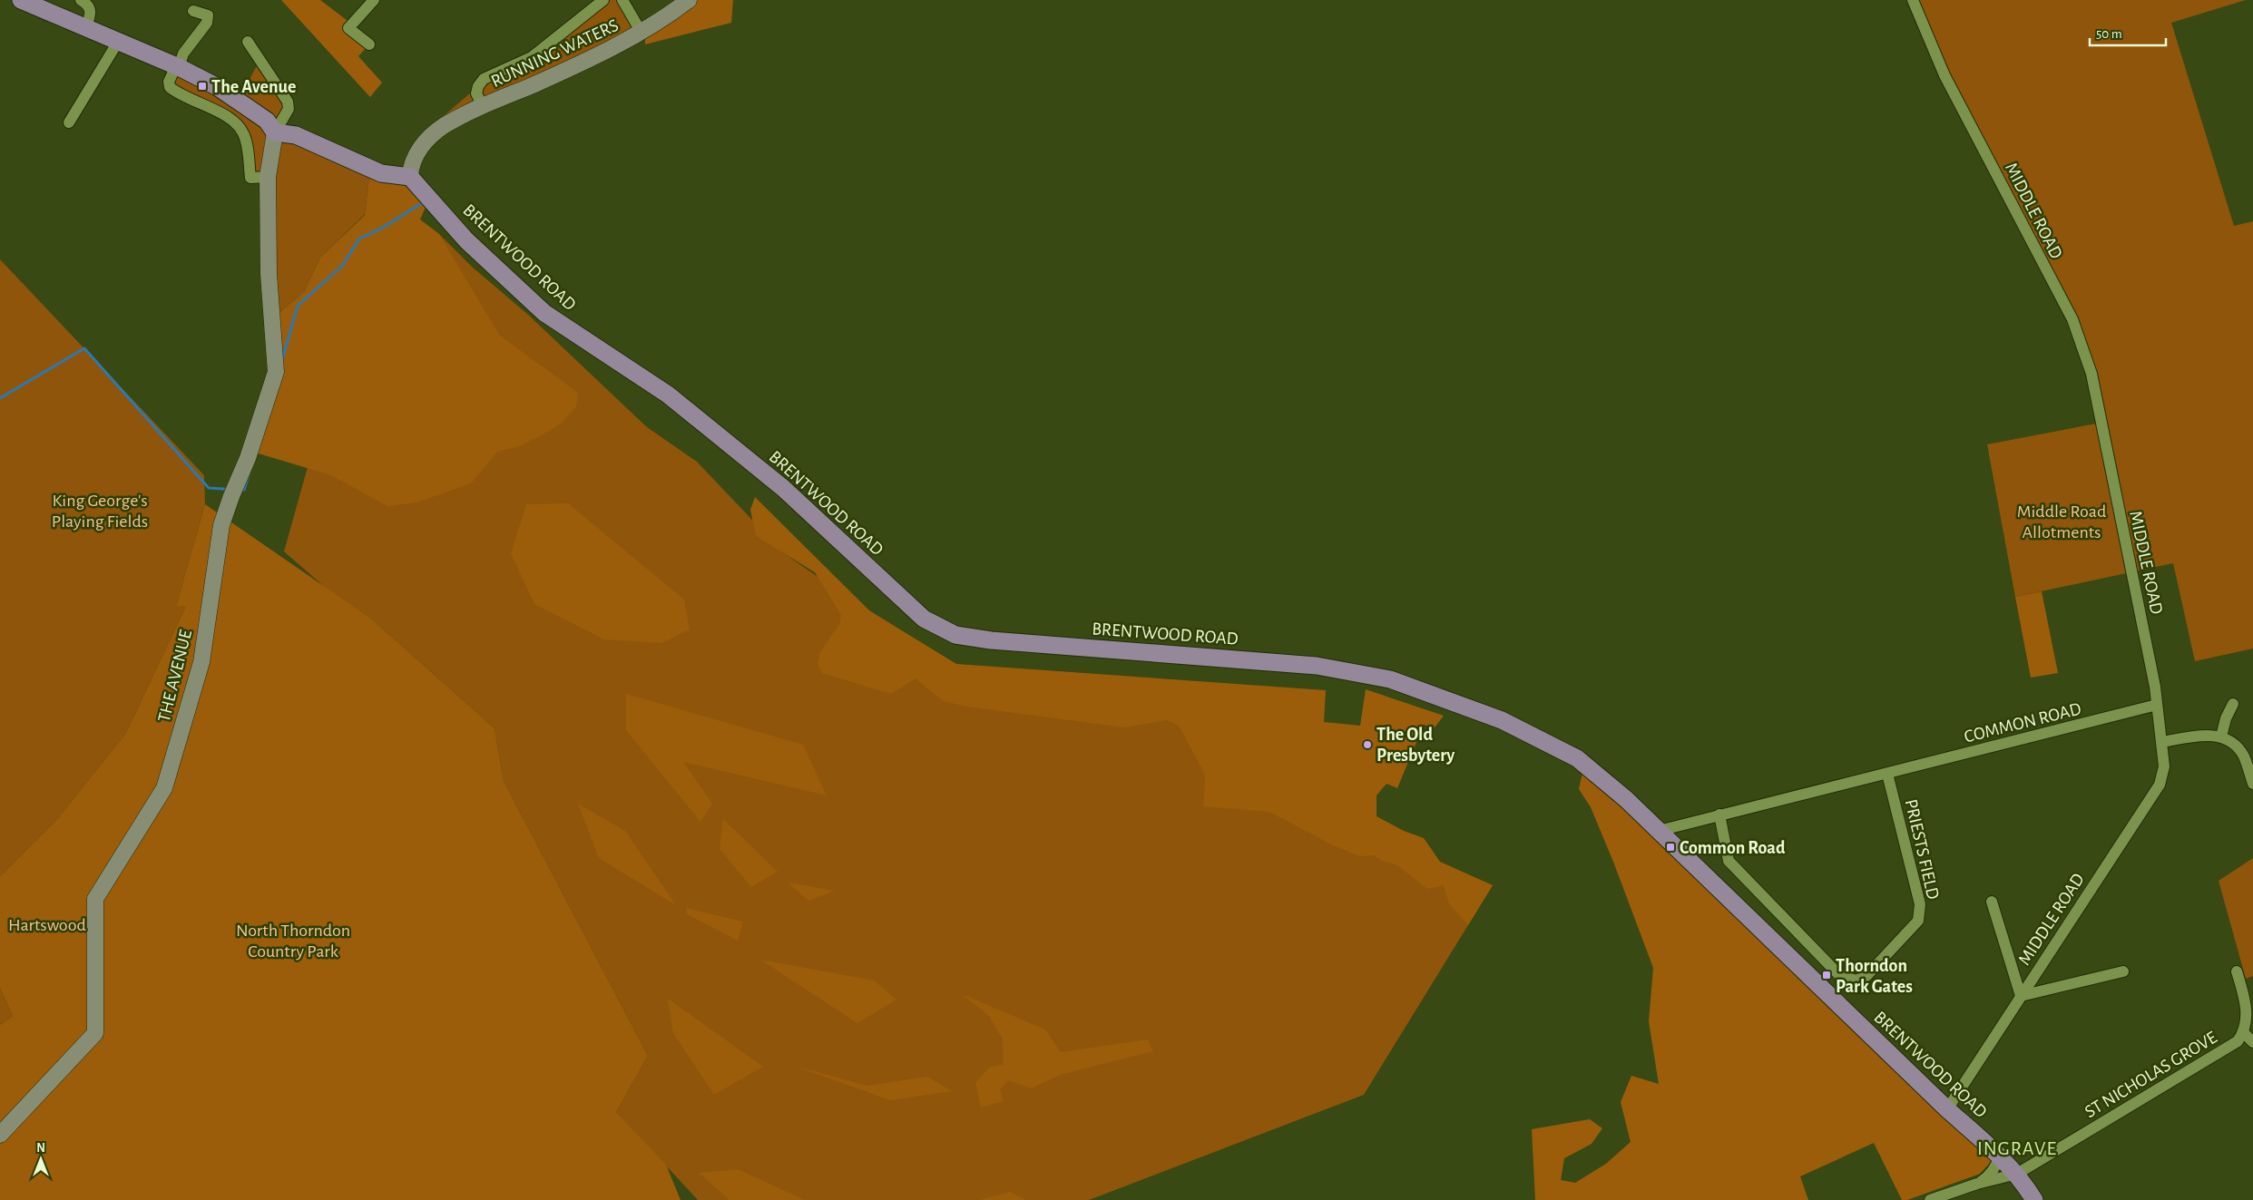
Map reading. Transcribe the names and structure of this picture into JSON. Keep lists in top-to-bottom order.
{
  "streets": {
    "main road": ["BRENTWOOD ROAD"],
    "street": [
      "RUNNING WATERS",
      "MIDDLE ROAD",
      "THE AVENUE",
      "COMMON ROAD",
      "PRIESTS FIELD",
      "ST NICHOLAS GROVE"
    ]
  },
  "crossings": [
    ["RUNNING WATERS", "BRENTWOOD ROAD"],
    ["MIDDLE ROAD", "BRENTWOOD ROAD"],
    ["MIDDLE ROAD", "COMMON ROAD"],
    ["BRENTWOOD ROAD", "COMMON ROAD"],
    ["BRENTWOOD ROAD", "ST NICHOLAS GROVE"],
    ["COMMON ROAD", "PRIESTS FIELD"]
  ],
  "districts": ["INGRAVE"],
  "parks": [
    "King George's Playing Fields",
    "Middle Road Allotments",
    "Hartswood",
    "North Thorndon Country Park"
  ],
  "places": {
    "transit": ["The Avenue", "Common Road", "Thorndon Park Gates"],
    "other": ["The Old Presbytery"]
  },
  "scale_bar": "50 m",
  "north": "top"
}
